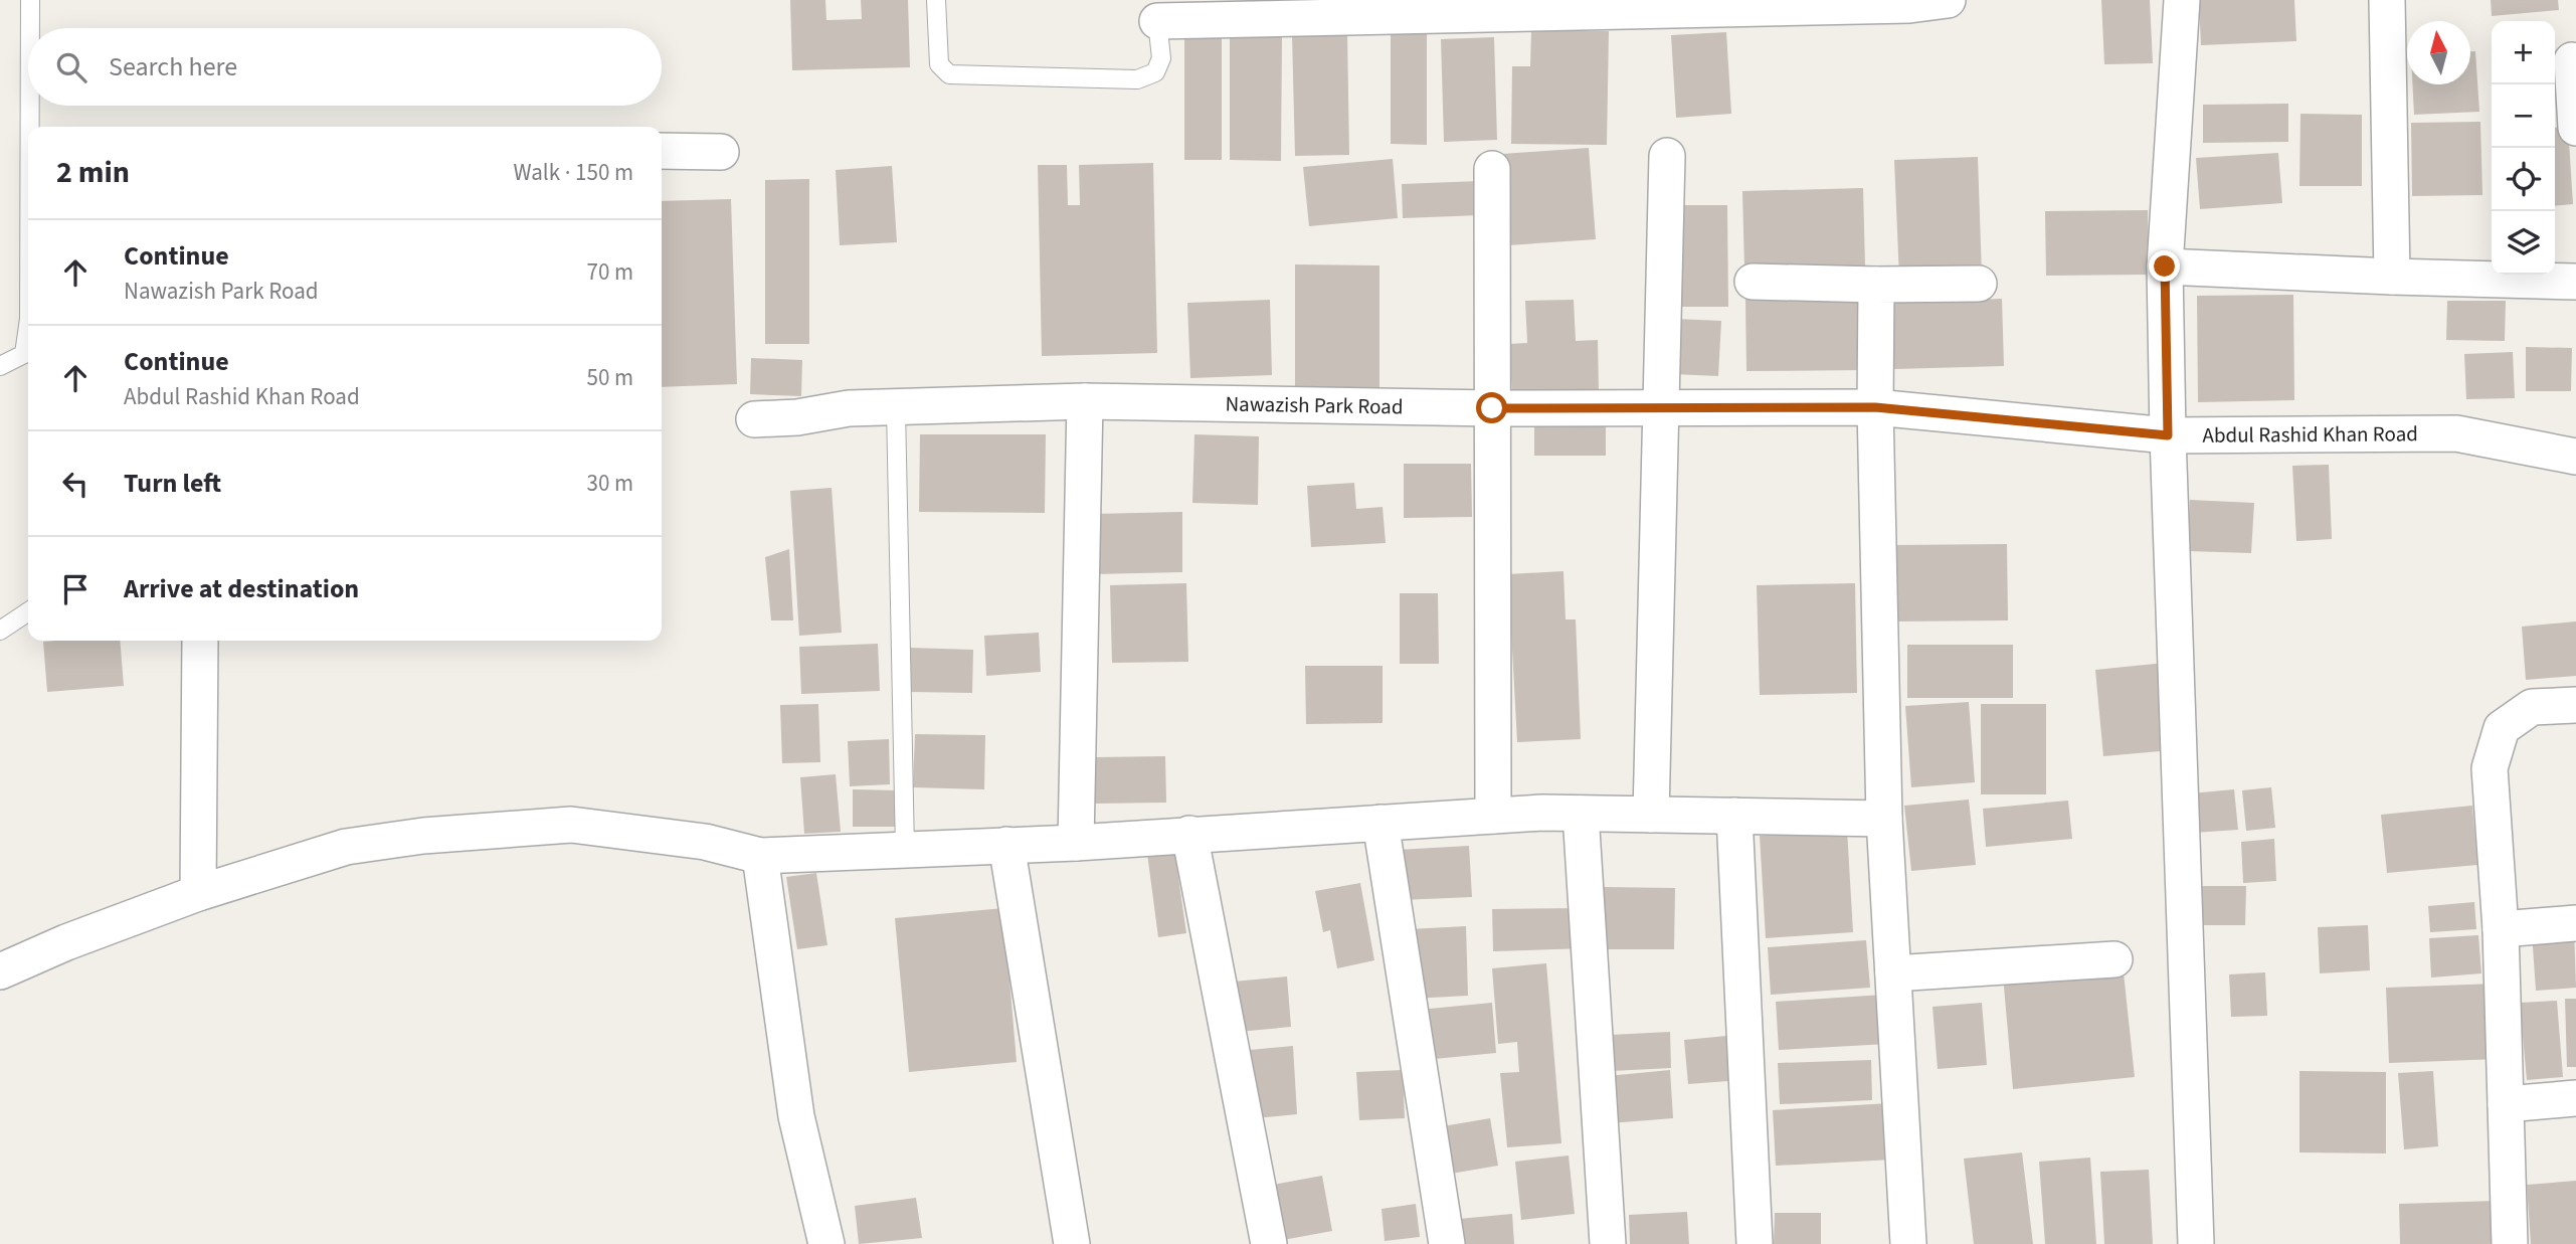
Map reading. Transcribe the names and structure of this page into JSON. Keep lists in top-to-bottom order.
{
  "streets": {
    "street": ["Nawazish Park Road", "Abdul Rashid Khan Road"]
  },
  "crossings": [
    ["Nawazish Park Road", "Abdul Rashid Khan Road"]
  ],
  "north": "top",
  "page": {
    "map_buttons": ["+", "−"],
    "search": "Search here",
    "heading": ["2 min", "Walk · 150 m"],
    "list": [
      ["Continue", "Nawazish Park Road", "70 m"],
      ["Continue", "Abdul Rashid Khan Road", "50 m"],
      ["Turn left", "30 m"],
      "Arrive at destination"
    ]
  }
}
